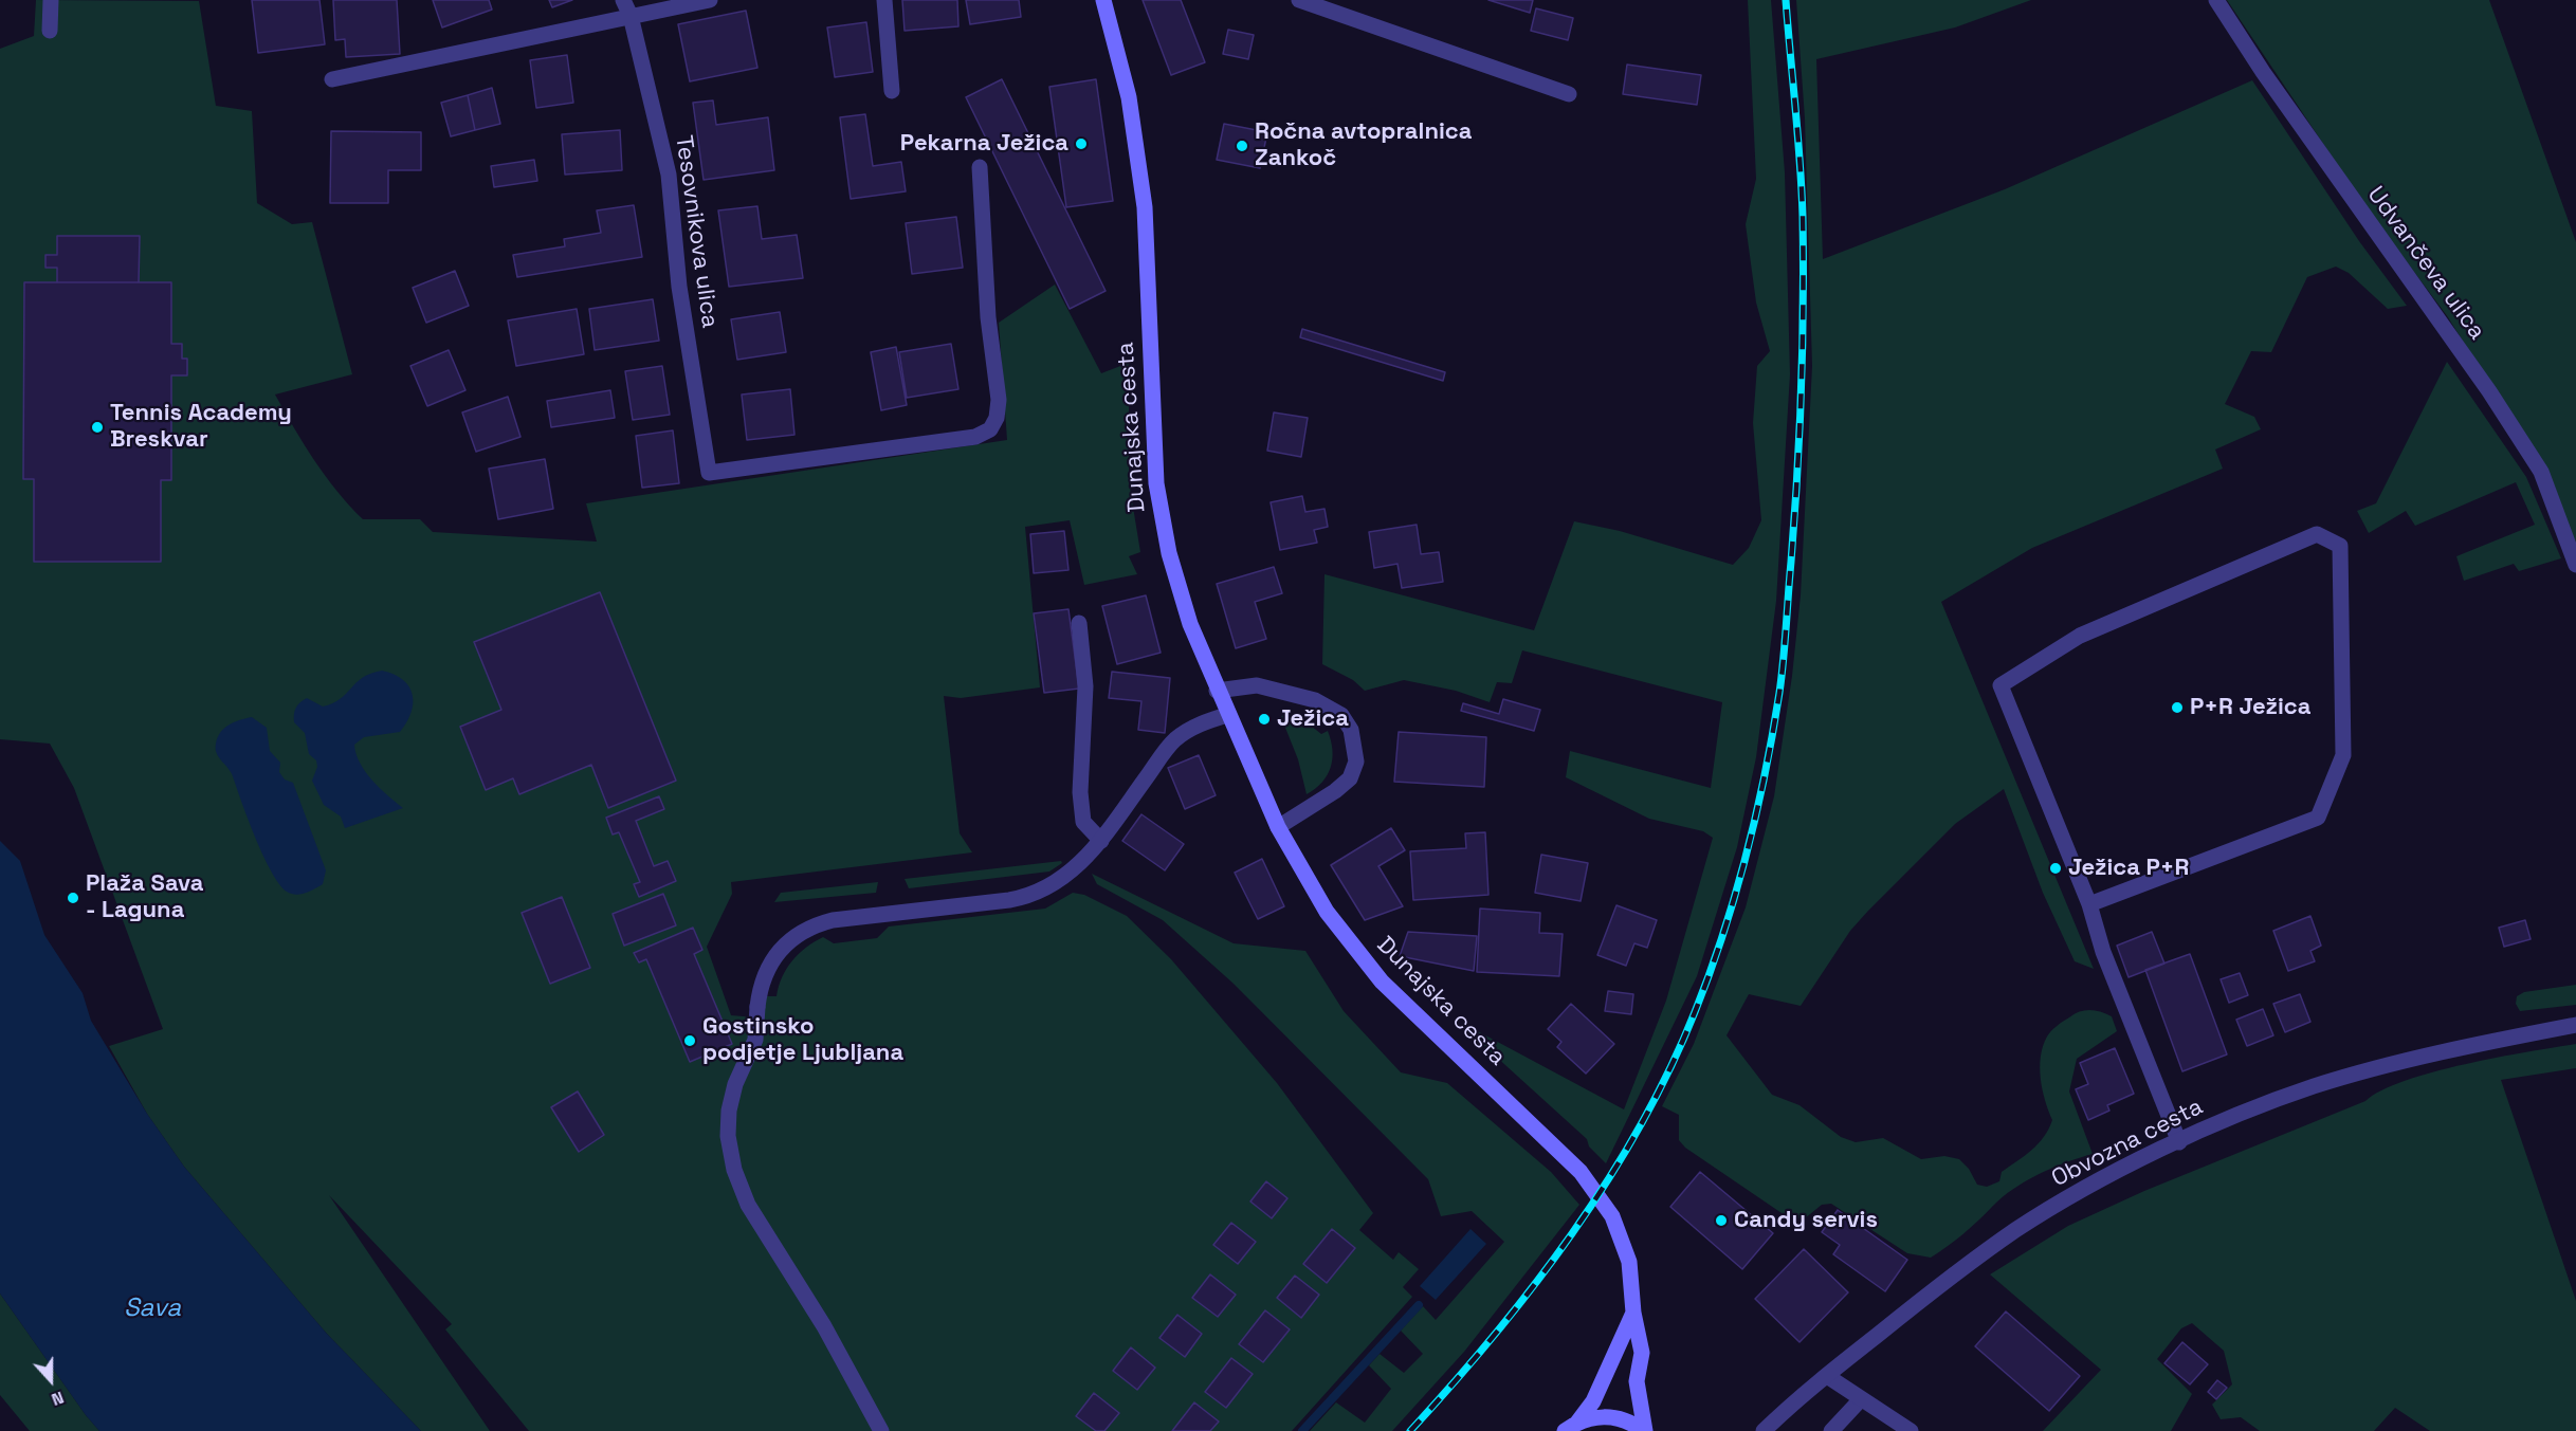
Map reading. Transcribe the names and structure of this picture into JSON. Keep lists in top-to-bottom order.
{
  "streets": {
    "main road": ["Dunajska cesta"],
    "street": ["Tesovnikova ulica", "Udvančeva ulica", "Obvozna cesta"]
  },
  "water": ["Sava"],
  "places": [
    "Pekarna Ježica",
    "Ročna avtopralnica Zankoč",
    "Tennis Academy Breskvar",
    "P+R Ježica",
    "Ježica",
    "Ježica P+R",
    "Plaža Sava - Laguna",
    "Gostinsko podjetje Ljubljana",
    "Candy servis"
  ],
  "north": "bottom"
}
